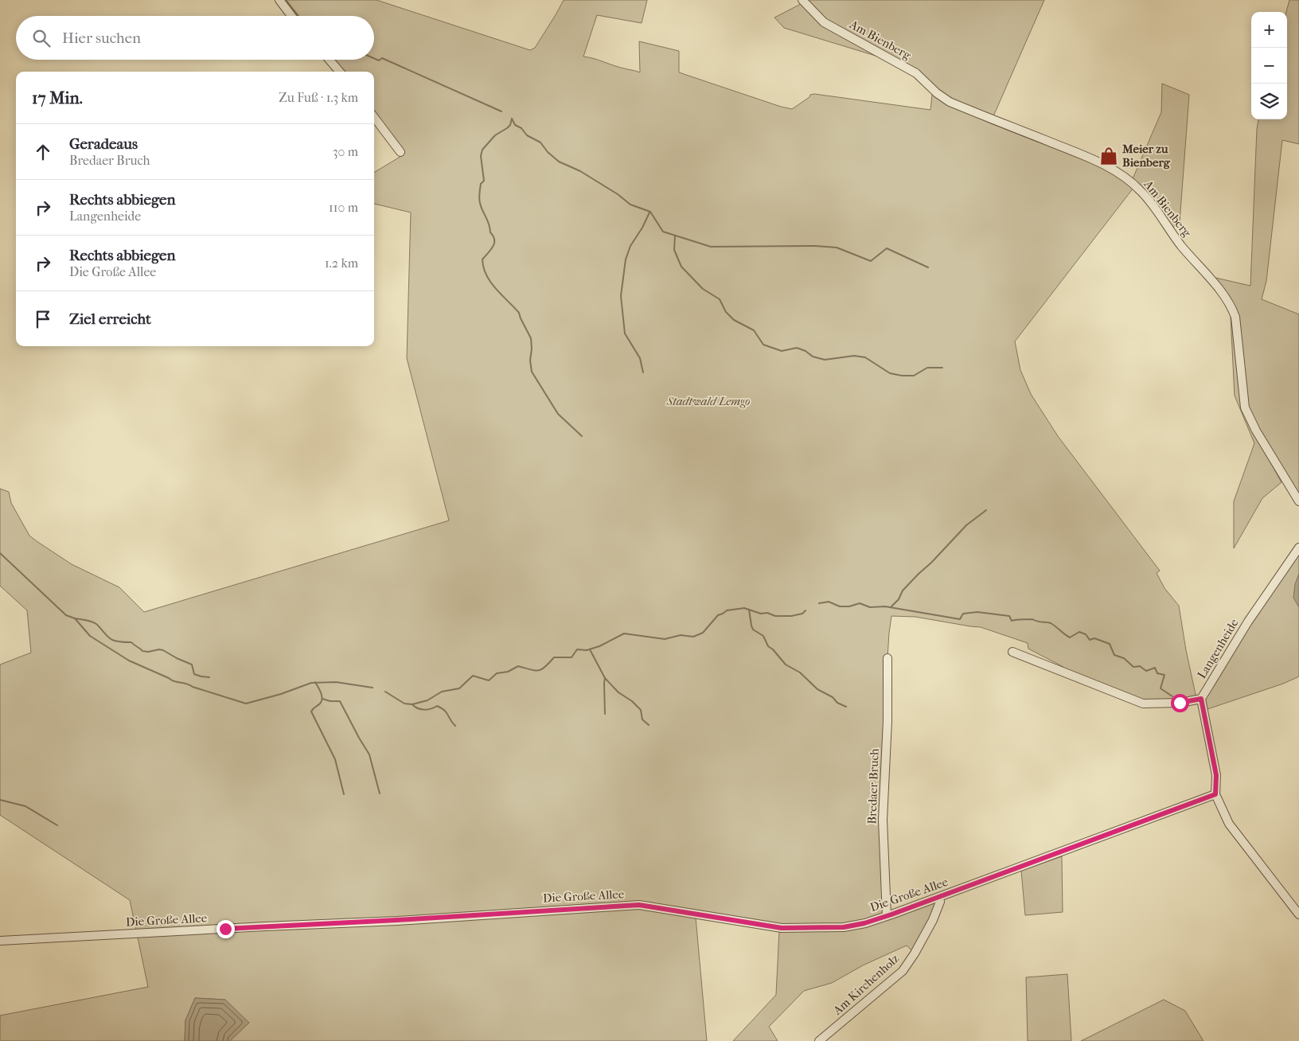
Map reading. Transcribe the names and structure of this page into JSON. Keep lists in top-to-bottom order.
{
  "streets": {
    "street": [
      "Am Bienberg",
      "Langenheide",
      "Bredaer Bruch",
      "Die Große Allee",
      "Am Kirchenholz"
    ]
  },
  "crossings": [
    ["Bredaer Bruch", "Die Große Allee"],
    ["Die Große Allee", "Am Kirchenholz"]
  ],
  "parks": ["Stadtwald Lemgo"],
  "places": {
    "shop": ["Meier zu Bienberg"]
  },
  "page": {
    "map_buttons": ["+", "−"],
    "search": "Hier suchen",
    "heading": ["17 Min.", "Zu Fuß · 1.3 km"],
    "list": [
      ["Geradeaus", "Bredaer Bruch", "30 m"],
      ["Rechts abbiegen", "Langenheide", "110 m"],
      ["Rechts abbiegen", "Die Große Allee", "1.2 km"],
      "Ziel erreicht"
    ]
  }
}
